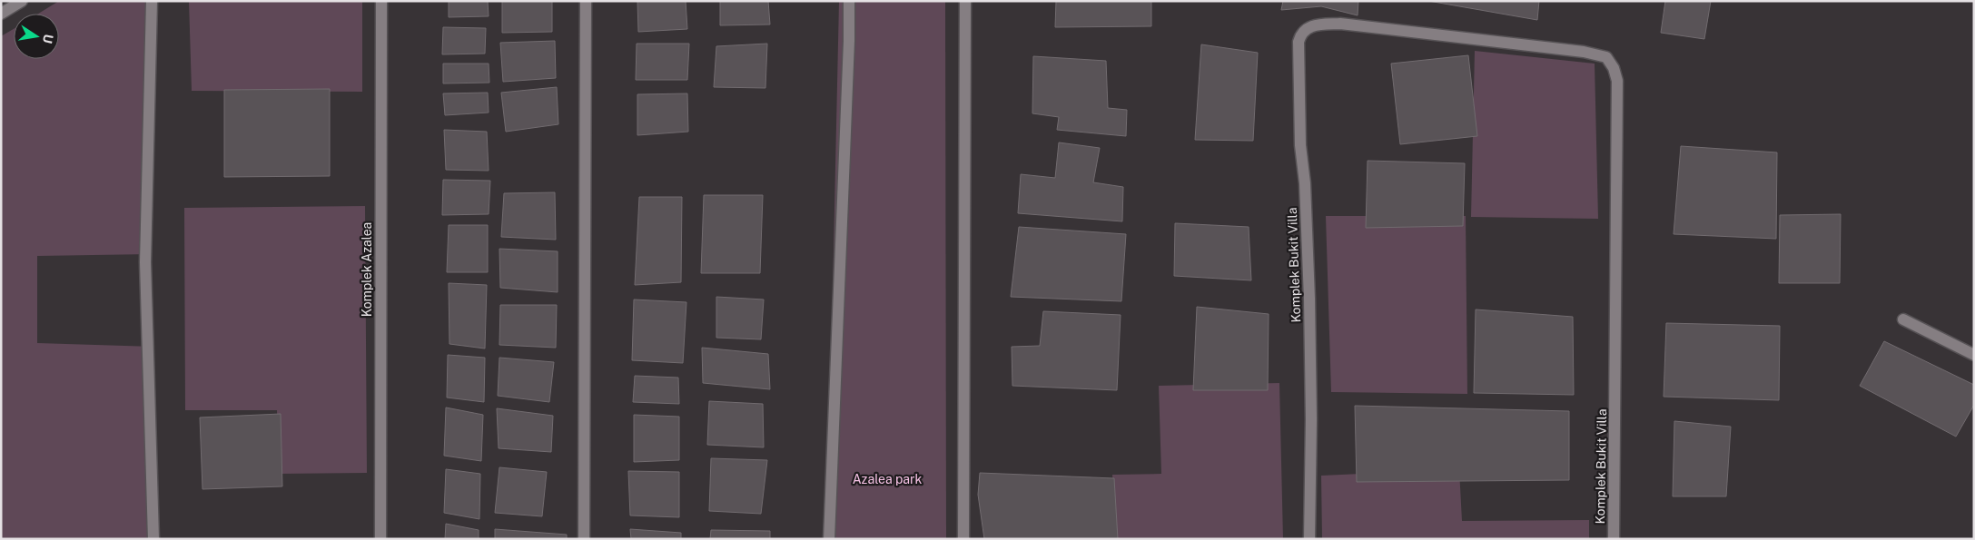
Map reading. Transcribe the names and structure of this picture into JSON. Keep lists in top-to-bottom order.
{
  "streets": {
    "street": ["Komplek Bukit Villa", "Komplek Azalea"]
  },
  "parks": ["Azalea park"],
  "north": "right"
}
